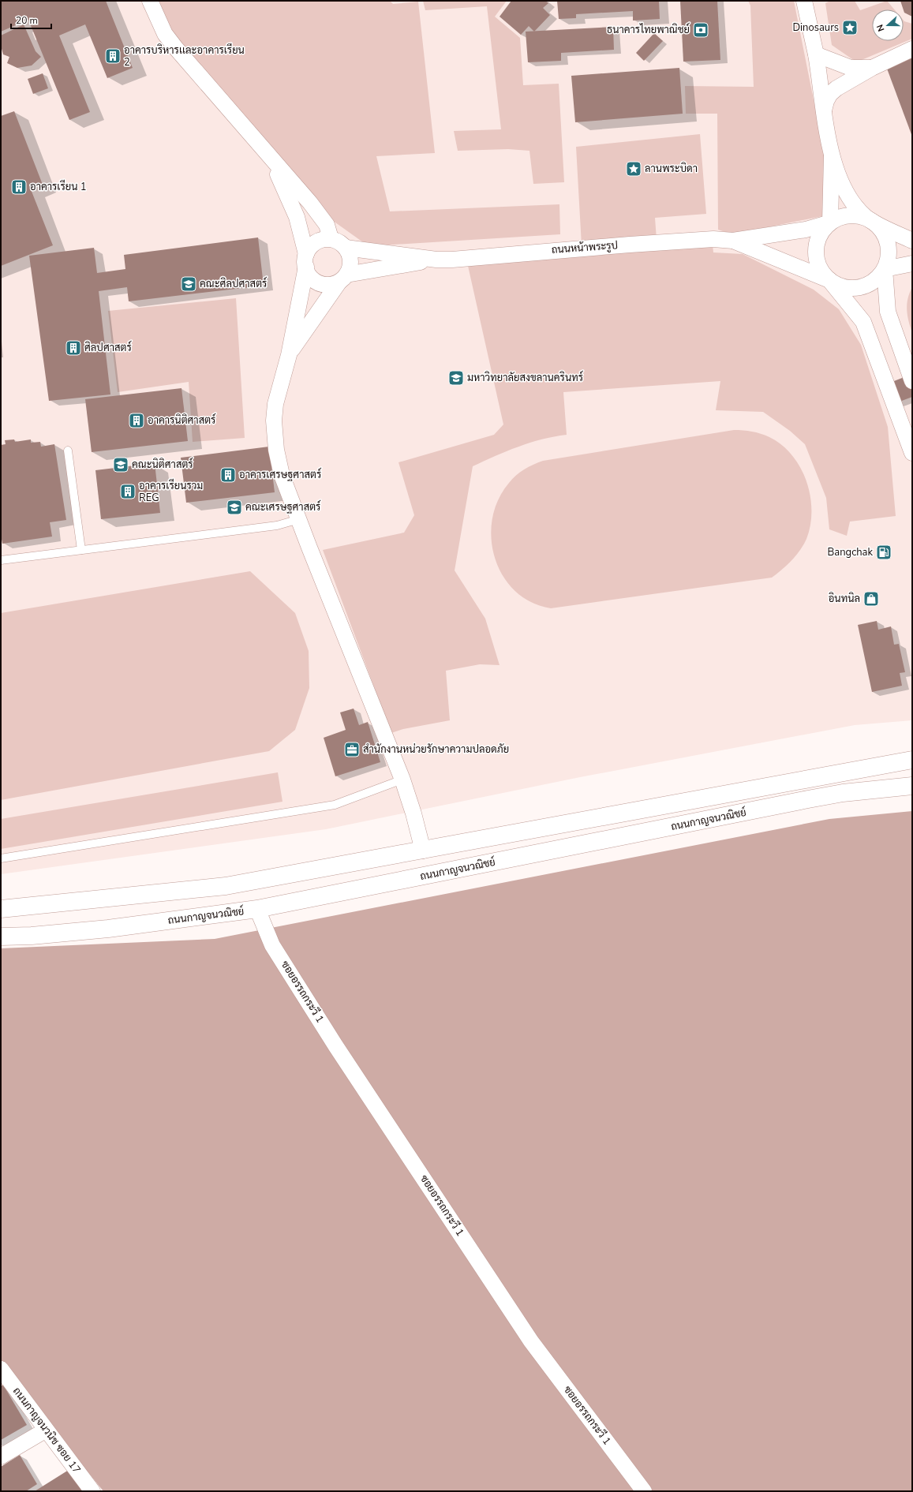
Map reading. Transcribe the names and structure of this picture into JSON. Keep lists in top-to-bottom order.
{
  "streets": {
    "main road": ["ถนนกาญจนวณิชย์"],
    "street": ["ถนนหน้าพระรูป", "ซอยอรรถกระวี 1", "ถนนกาญจนวนิช ซอย 17"]
  },
  "crossings": [
    ["ถนนกาญจนวณิชย์", "ซอยอรรถกระวี 1"]
  ],
  "places": {
    "place": ["Dinosaurs", "ลานพระบิดา"],
    "bank": ["ธนาคารไทยพาณิชย์"],
    "building": [
      "อาคารบริหารเเละอาคารเรียน 2",
      "อาคารเรียน 1",
      "ศิลปศาสตร์",
      "อาคารนิติศาสตร์",
      "อาคารเศรษฐศาสตร์",
      "อาคารเรียนรวม REG"
    ],
    "school or university": [
      "คณะศิลปศาสตร์",
      "มหาวิทยาลัยสงขลานครินทร์",
      "คณะนิติศาสตร์",
      "คณะเศรษฐศาสตร์"
    ],
    "fuel station": ["Bangchak"],
    "shop": ["อินทนิล"],
    "office": ["สำนักงานหน่วยรักษาความปลอดภัย"]
  },
  "scale_bar": "20 m",
  "north": "left"
}
